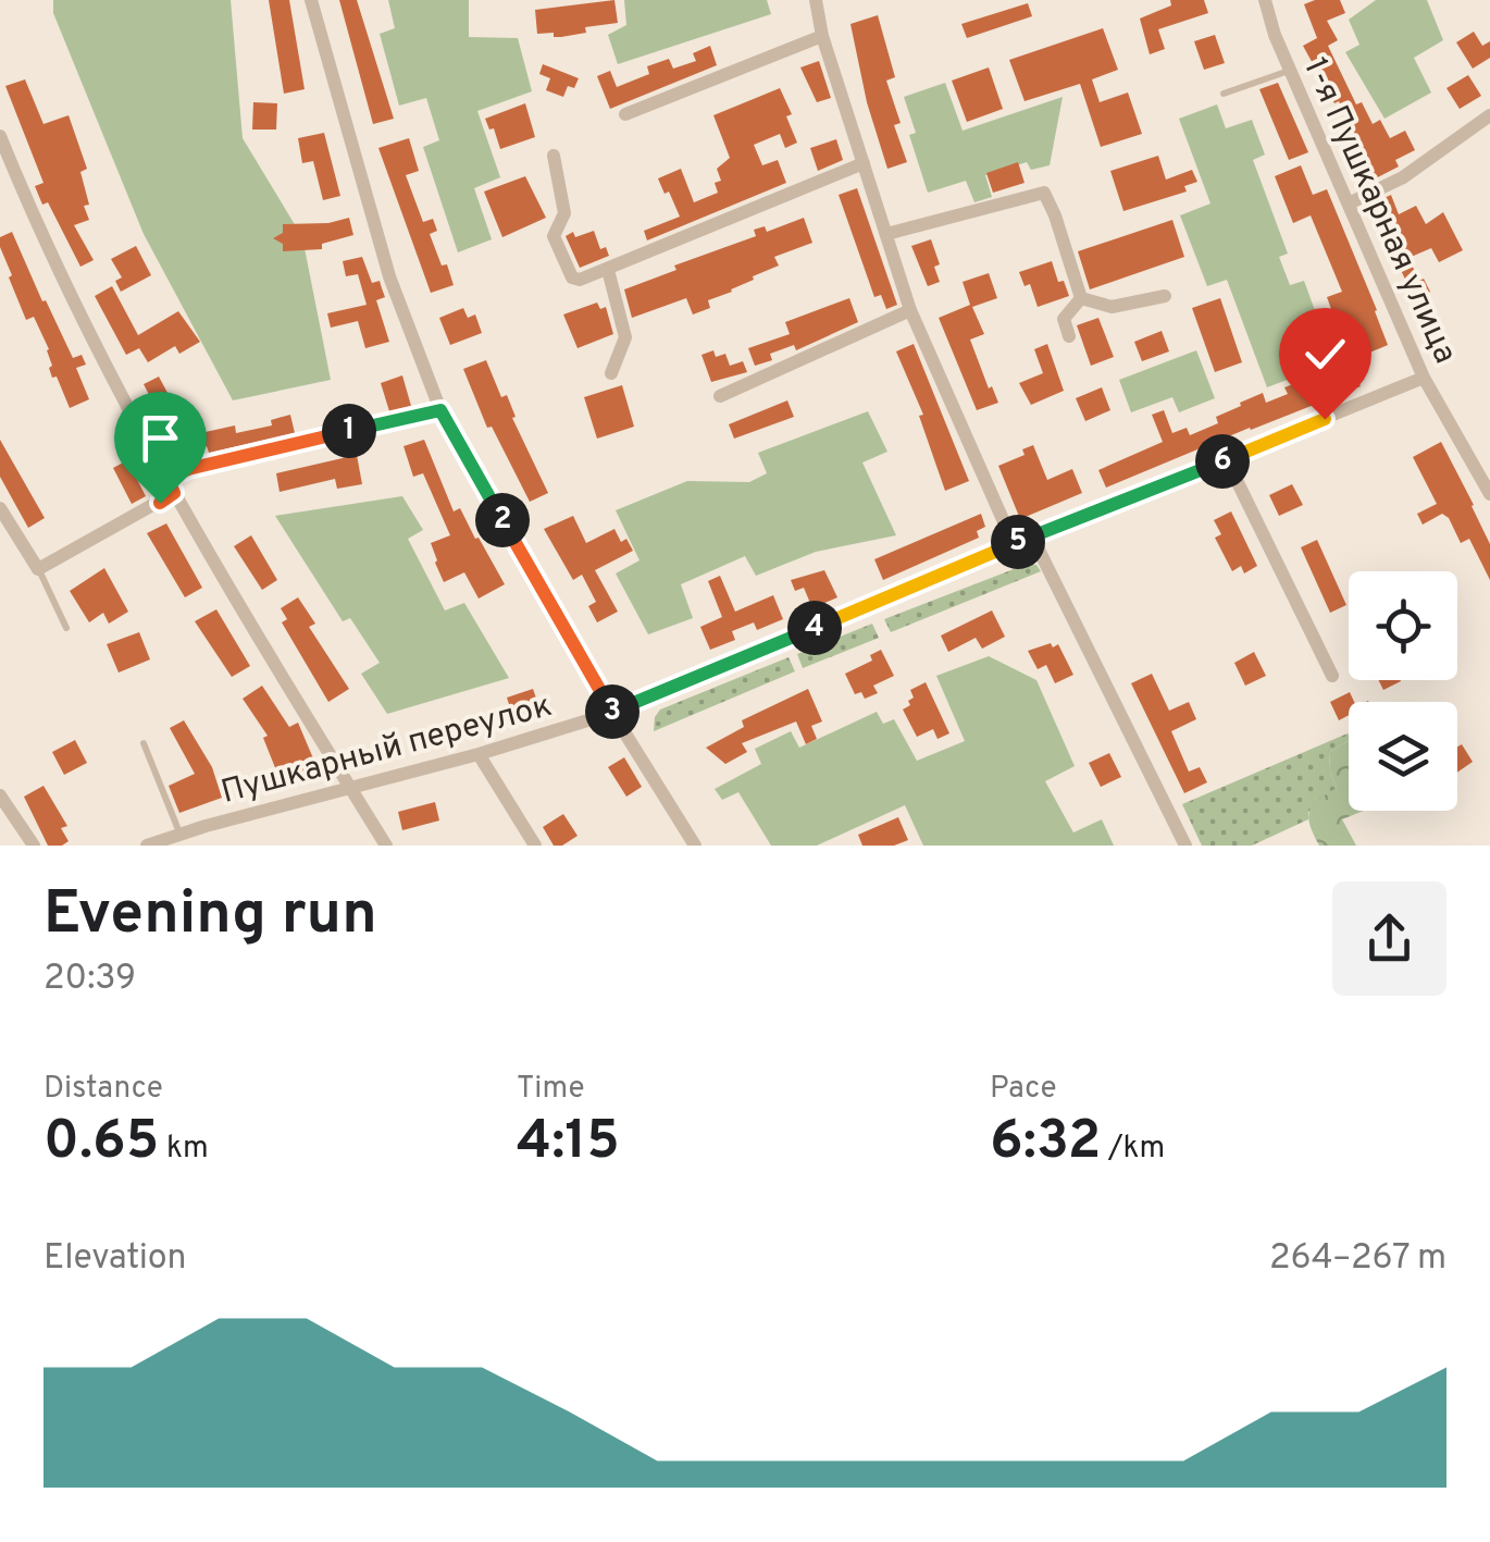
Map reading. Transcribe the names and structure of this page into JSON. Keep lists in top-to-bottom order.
{
  "streets": {
    "street": ["1-я Пушкарная улица", "Пушкарный переулок"]
  },
  "crossings": [
    ["1-я Пушкарная улица", "Пушкарный переулок"]
  ],
  "page": {
    "pins": [
      "1",
      "6",
      "2",
      "5",
      "4",
      "3"
    ],
    "heading": ["Evening run", "20:39"],
    "stats": [
      ["Distance", "0.65 km"],
      ["Time", "4:15"],
      ["Pace", "6:32 /km"]
    ],
    "chart": ["Elevation", "264–267 m"]
  }
}
